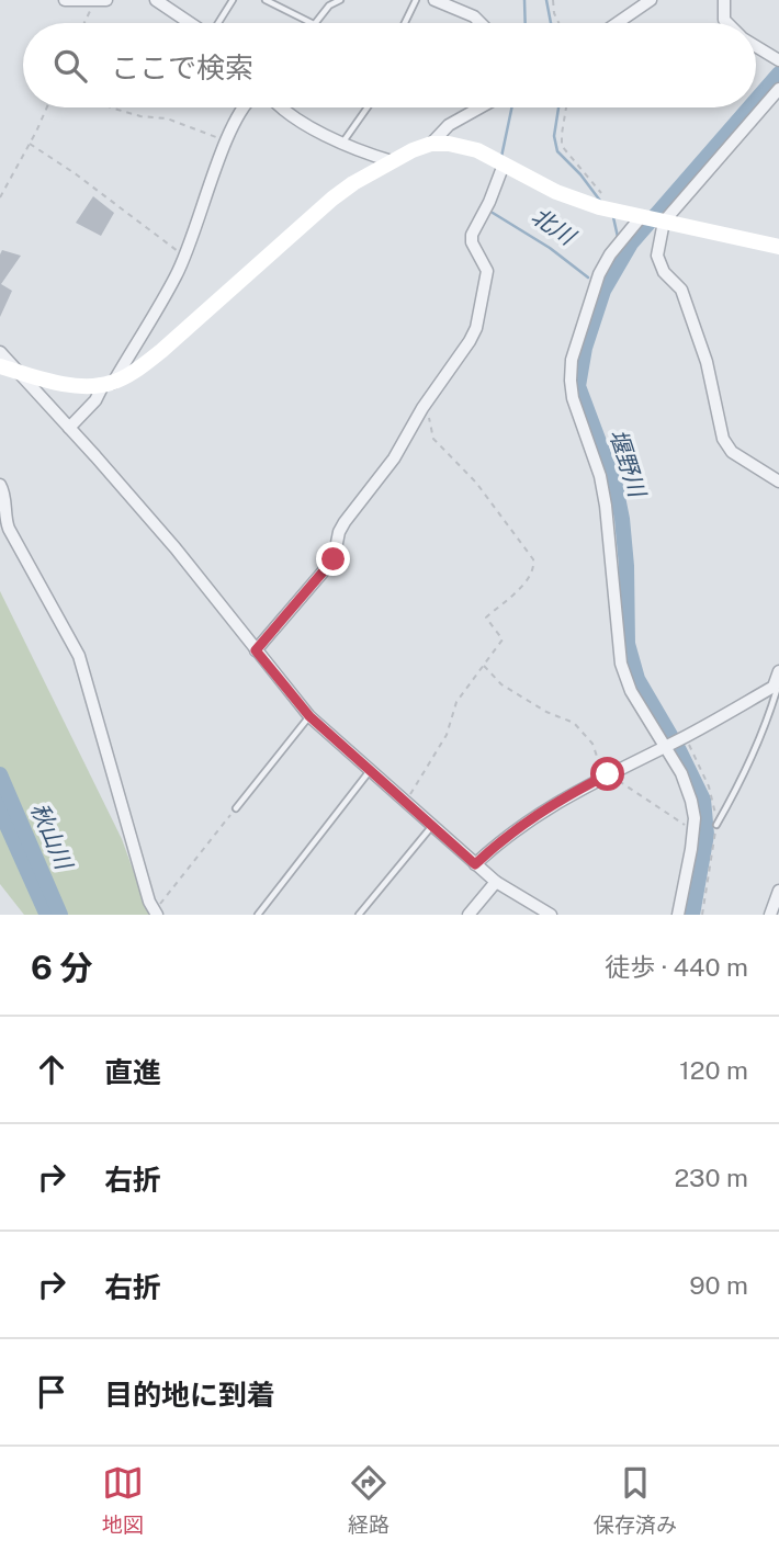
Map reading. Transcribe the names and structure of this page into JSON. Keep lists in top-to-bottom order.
{
  "water": ["北川", "堰野川", "秋山川"],
  "page": {
    "search": "ここで検索",
    "heading": ["6 分", "徒歩 · 440 m"],
    "list": [
      ["直進", "120 m"],
      ["右折", "230 m"],
      ["右折", "90 m"],
      "目的地に到着"
    ],
    "nav": ["地図", "経路", "保存済み"]
  }
}
